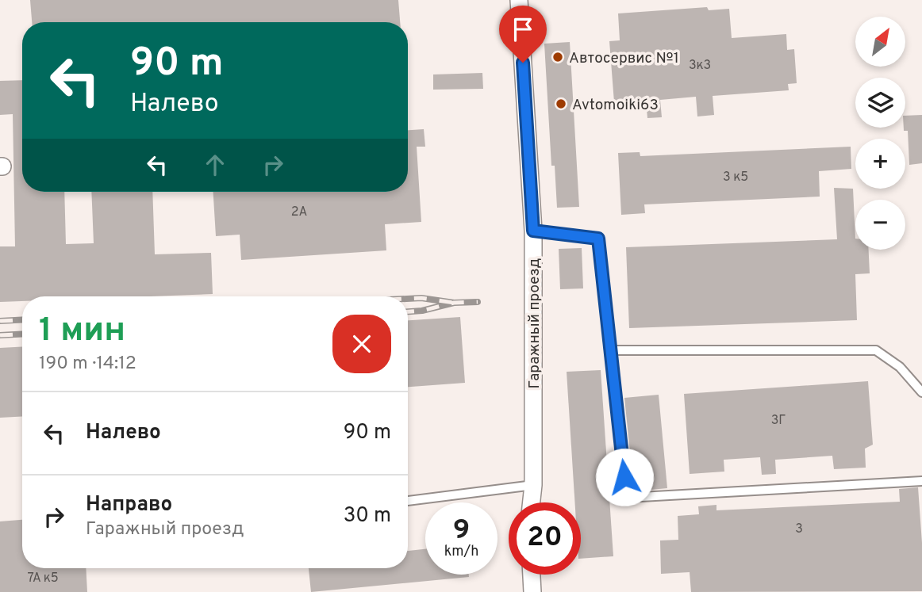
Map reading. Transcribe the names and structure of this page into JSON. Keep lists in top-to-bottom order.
{
  "streets": {
    "street": ["Гаражный проезд"]
  },
  "places": ["Автосервис №1", "Avtomoiki63"],
  "house_numbers": [
    "3к3",
    "3 к5",
    "2А",
    "3Г",
    "3",
    "7А к5"
  ],
  "north": "top right",
  "page": {
    "map_buttons": ["+", "−"],
    "turn": ["90 m", "Налево"],
    "heading": ["1 мин", "190 m · 14:12"],
    "list": [
      {
        "name": "Налево",
        "value": "90 m"
      },
      {
        "name": "Направо",
        "note": "Гаражный проезд",
        "value": "30 m"
      }
    ],
    "speed": "9 km/h",
    "limit": "20"
  }
}
